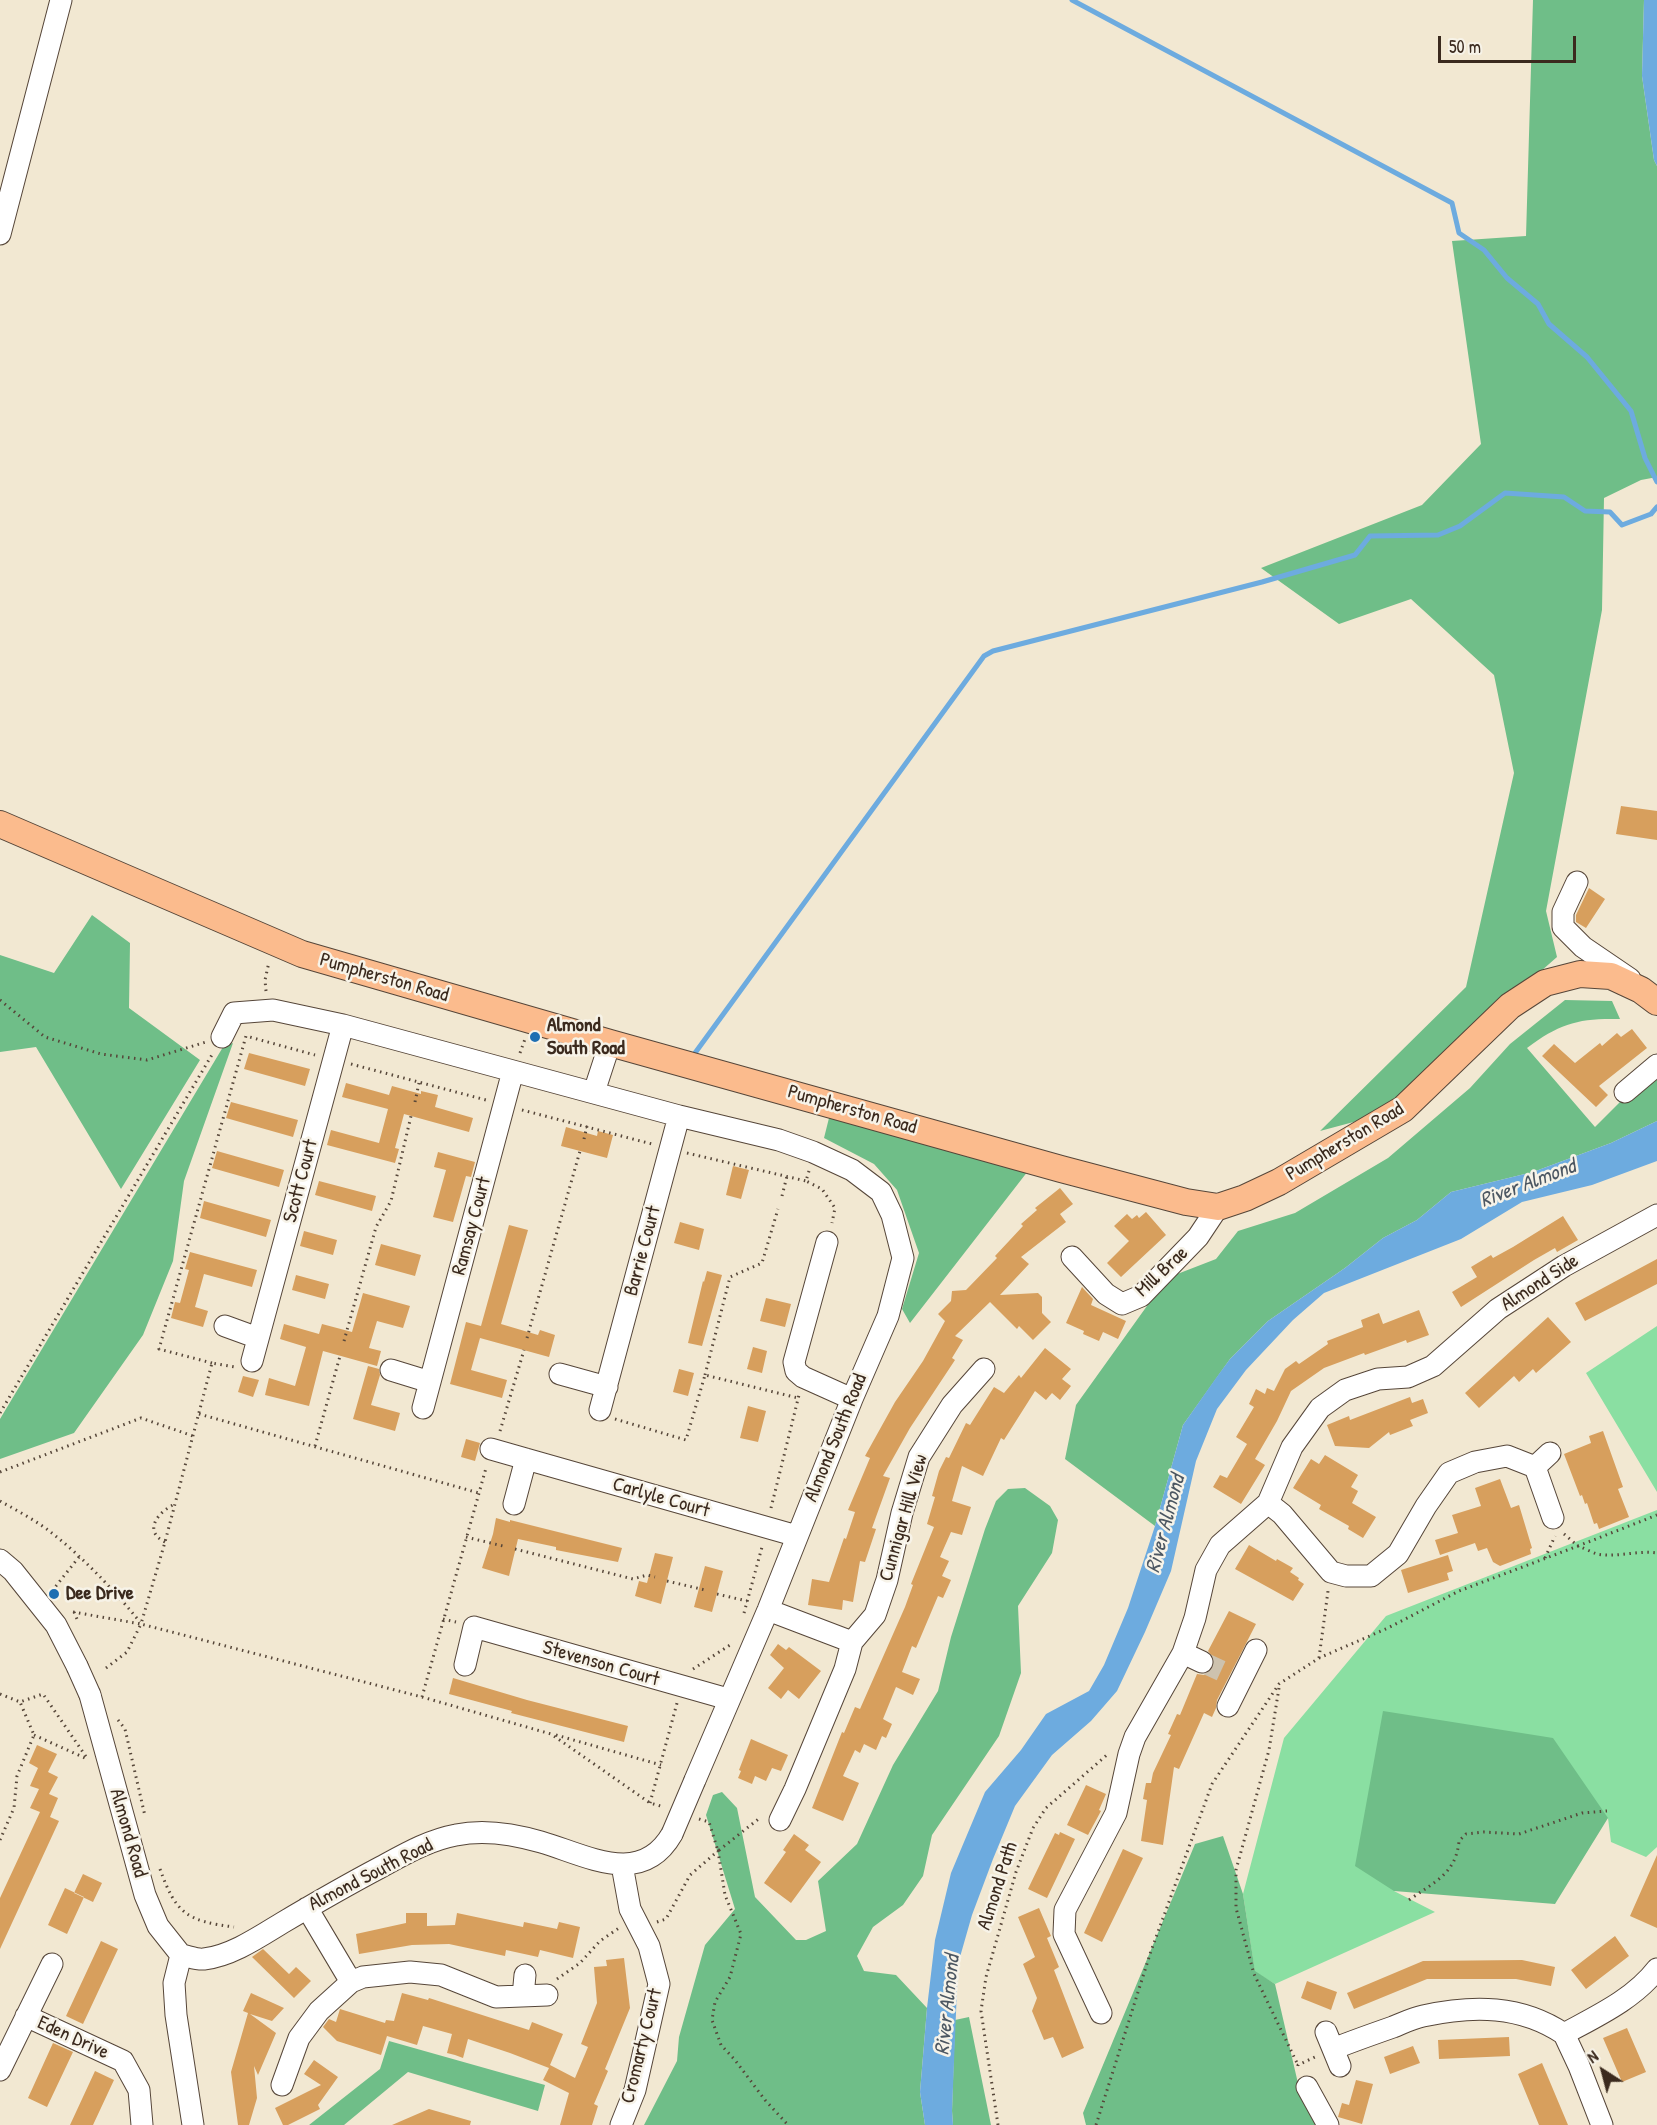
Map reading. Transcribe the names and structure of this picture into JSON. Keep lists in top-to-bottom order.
{
  "streets": {
    "main road": ["Pumpherston Road"],
    "street": [
      "Scott Court",
      "Ramsay Court",
      "Barrie Court",
      "Mill Brae",
      "Almond Side",
      "Almond South Road",
      "Carlyle Court",
      "Cunnigar Hill View",
      "Stevenson Court",
      "Almond Road",
      "Eden Drive",
      "Cromarty Court"
    ],
    "path": ["Almond Path"]
  },
  "crossings": [
    ["Pumpherston Road", "Mill Brae"],
    ["Scott Court", "Almond South Road"],
    ["Ramsay Court", "Almond South Road"],
    ["Barrie Court", "Almond South Road"],
    ["Almond South Road", "Carlyle Court"],
    ["Almond South Road", "Stevenson Court"],
    ["Almond South Road", "Almond Road"],
    ["Almond South Road", "Cromarty Court"]
  ],
  "water": ["River Almond"],
  "places": ["Almond South Road", "Dee Drive"],
  "scale_bar": "50 m",
  "north": "top left"
}
